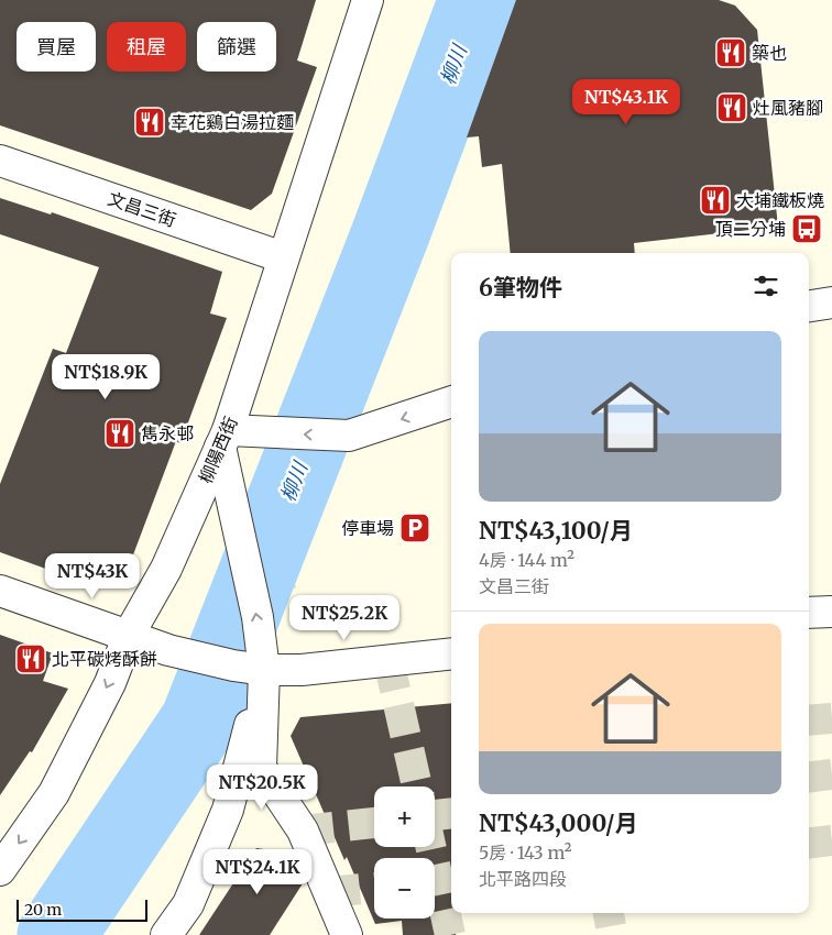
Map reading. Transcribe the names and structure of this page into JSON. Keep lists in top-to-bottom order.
{
  "streets": {
    "street": ["文昌三街", "柳陽西街"]
  },
  "crossings": [
    ["文昌三街", "柳陽西街"]
  ],
  "water": ["柳川"],
  "places": {
    "restaurant": [
      "築也",
      "灶風豬腳",
      "幸花鷄白湯拉麵",
      "大埔鐵板燒",
      "雋永邨",
      "北平碳烤酥餅"
    ],
    "bus stop": ["頂二分埔"],
    "parking": ["停車場"]
  },
  "scale_bar": "20 m",
  "page": {
    "chip": ["買屋", "租屋", "篩選"],
    "price": [
      "NT$43.1K",
      "NT$18.9K",
      "NT$43K",
      "NT$25.2K",
      "NT$20.5K",
      "NT$24.1K"
    ],
    "heading": "6筆物件",
    "list": [
      {
        "name": "NT$43,100/月",
        "note": "4房 · 144 m² · 文昌三街"
      },
      {
        "name": "NT$43,000/月",
        "note": "5房 · 143 m² · 北平路四段"
      }
    ],
    "map_buttons": ["+", "−"],
    "scale": "20 m"
  }
}
